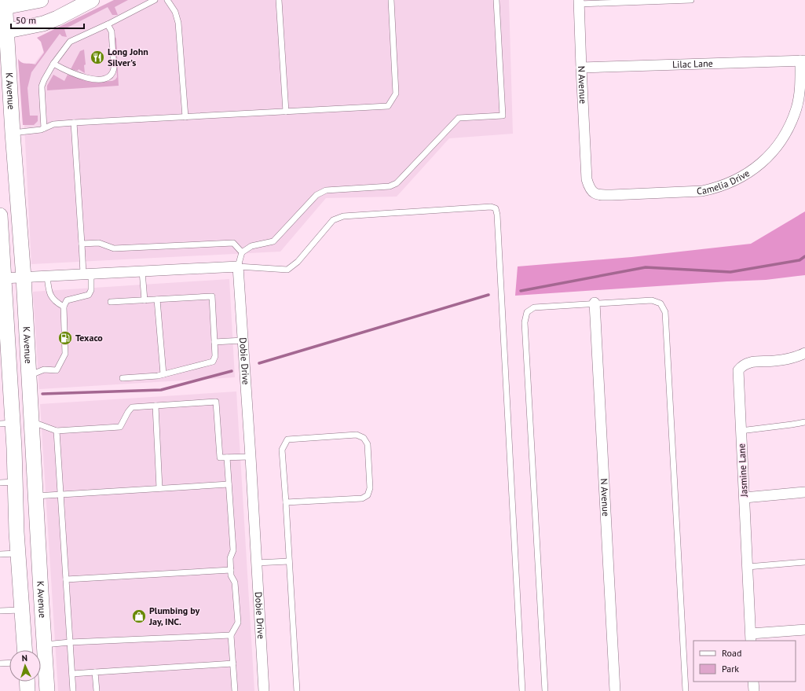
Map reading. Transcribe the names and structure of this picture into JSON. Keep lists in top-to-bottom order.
{
  "streets": {
    "main road": ["K Avenue"],
    "street": [
      "Lilac Lane",
      "N Avenue",
      "Camelia Drive",
      "Dobie Drive",
      "Jasmine Lane"
    ]
  },
  "crossings": [
    ["Lilac Lane", "N Avenue"],
    ["Lilac Lane", "Camelia Drive"],
    ["N Avenue", "Camelia Drive"]
  ],
  "places": {
    "restaurant": ["Long John Silver's"],
    "fuel station": ["Texaco"],
    "shop": ["Plumbing by Jay, INC."]
  },
  "legend": ["Road", "Park"],
  "scale_bar": "50 m",
  "north": "top"
}
